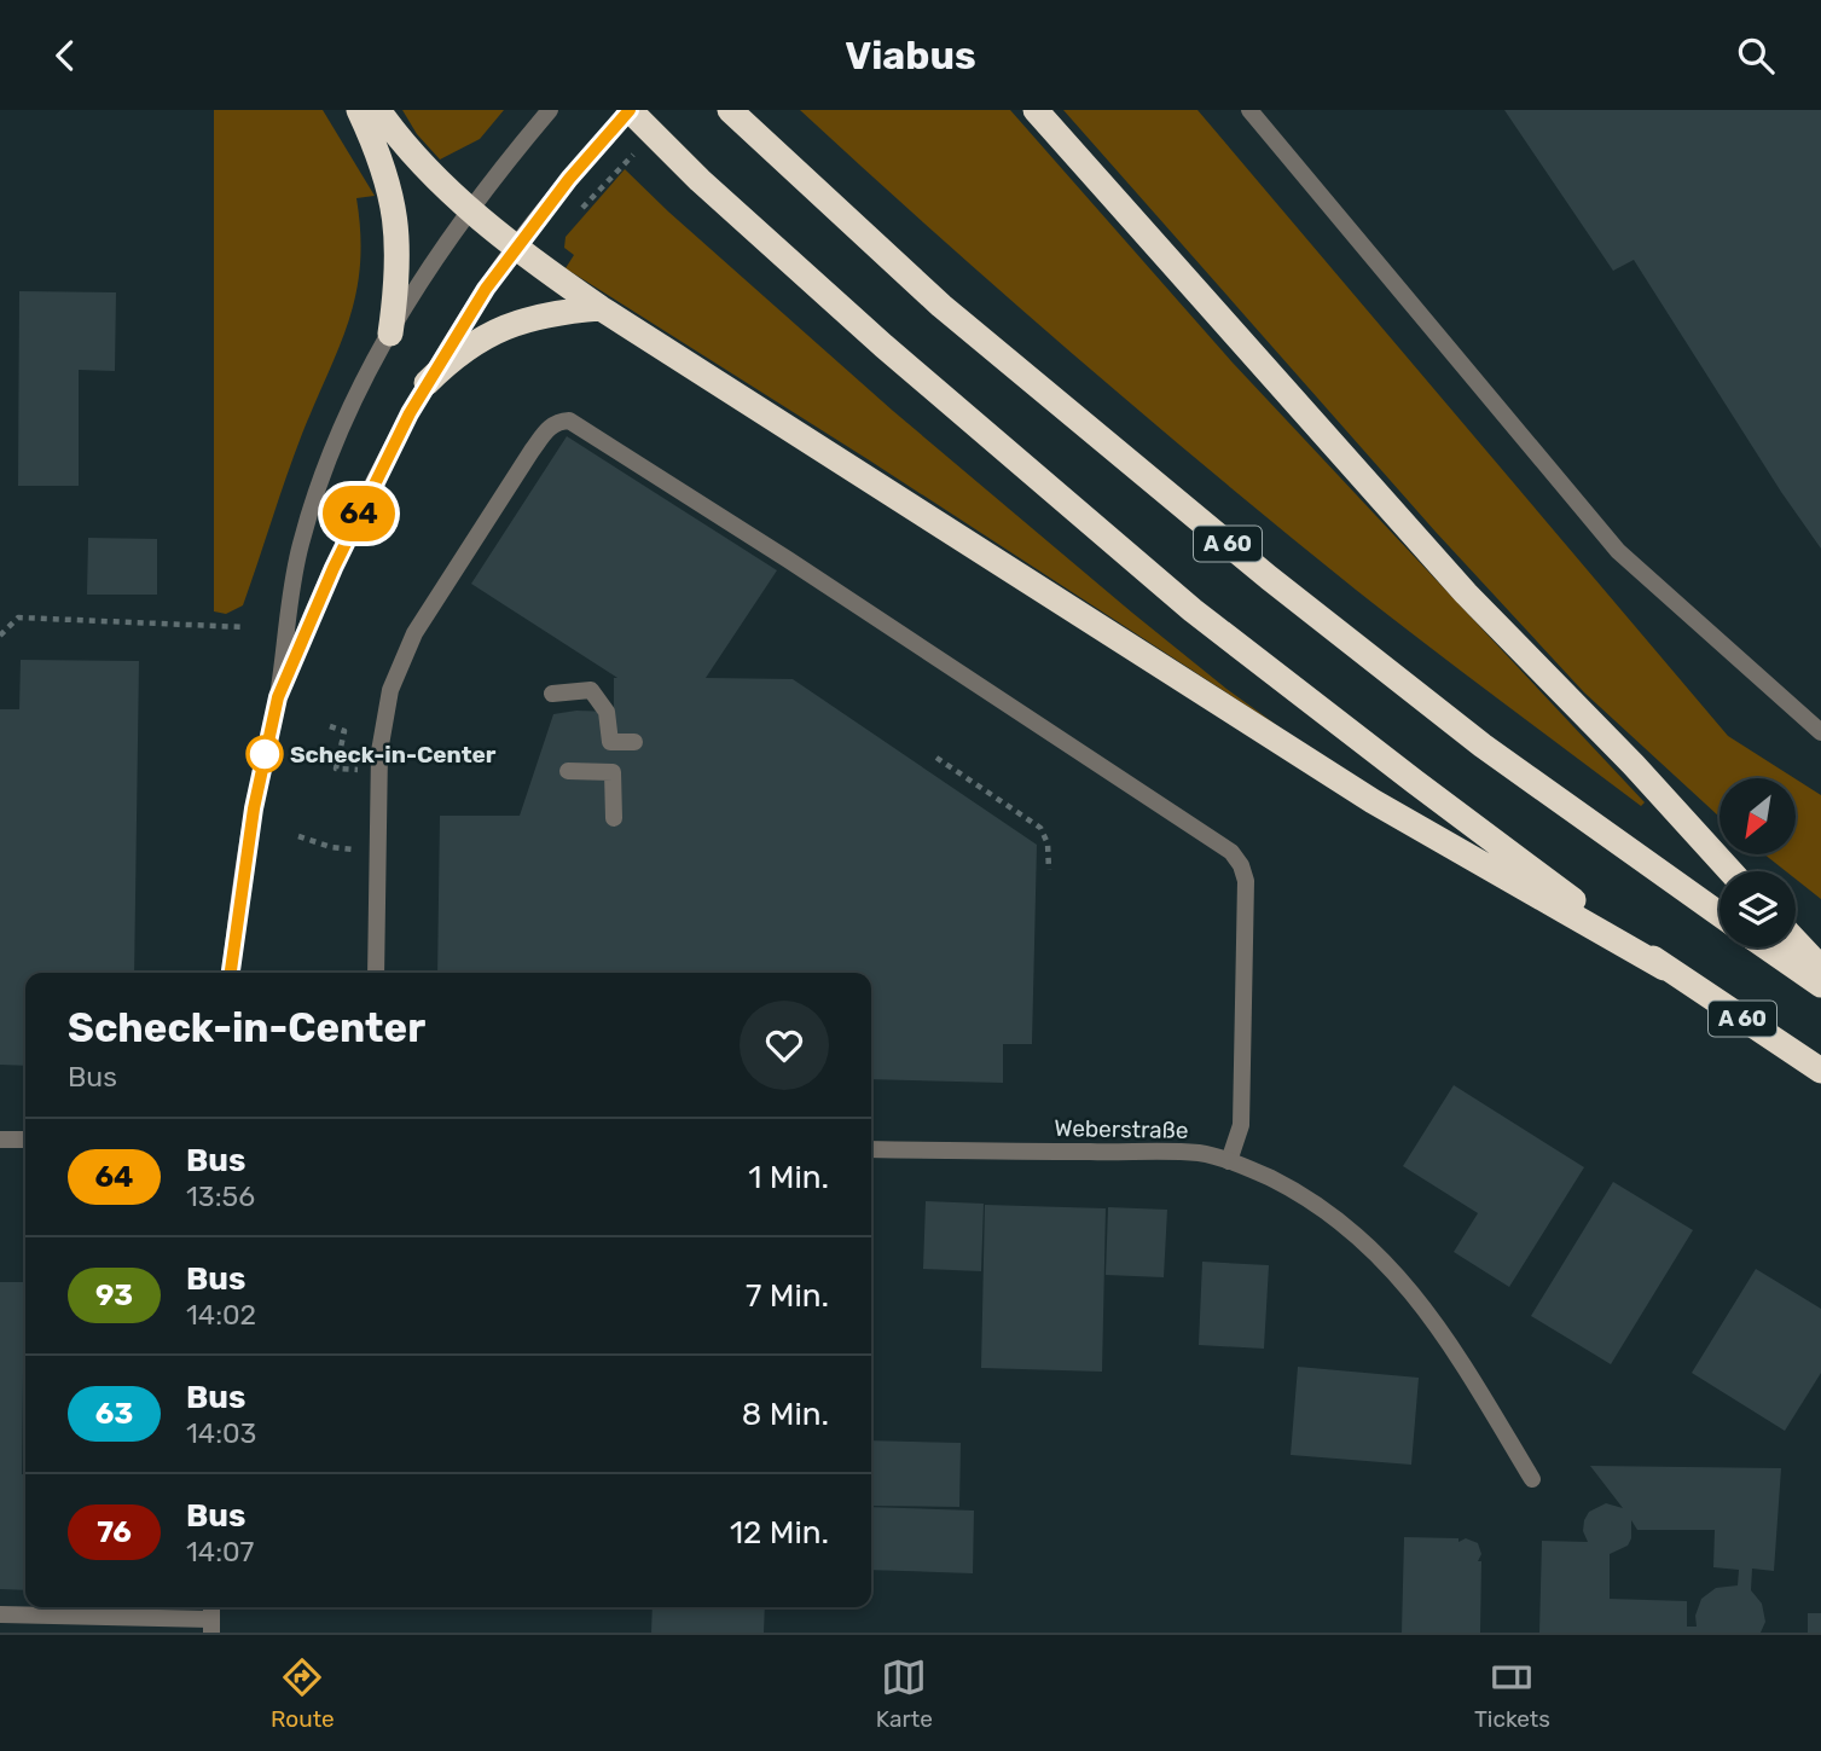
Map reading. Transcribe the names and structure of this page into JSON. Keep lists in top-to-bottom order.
{
  "streets": {
    "highway": ["A 60"],
    "street": ["Weberstraße"]
  },
  "places": ["Scheck-in-Center"],
  "lines": ["bus line 64"],
  "north": "bottom left",
  "page": {
    "header": "Viabus",
    "on_map": "64",
    "heading": ["Scheck-in-Center", "Bus"],
    "list": [
      {
        "mark": "64",
        "name": "Bus",
        "note": "13:56",
        "value": "1 Min."
      },
      {
        "mark": "93",
        "name": "Bus",
        "note": "14:02",
        "value": "7 Min."
      },
      {
        "mark": "63",
        "name": "Bus",
        "note": "14:03",
        "value": "8 Min."
      },
      {
        "mark": "76",
        "name": "Bus",
        "note": "14:07",
        "value": "12 Min."
      }
    ],
    "tabs": ["Route", "Karte", "Tickets"]
  }
}
